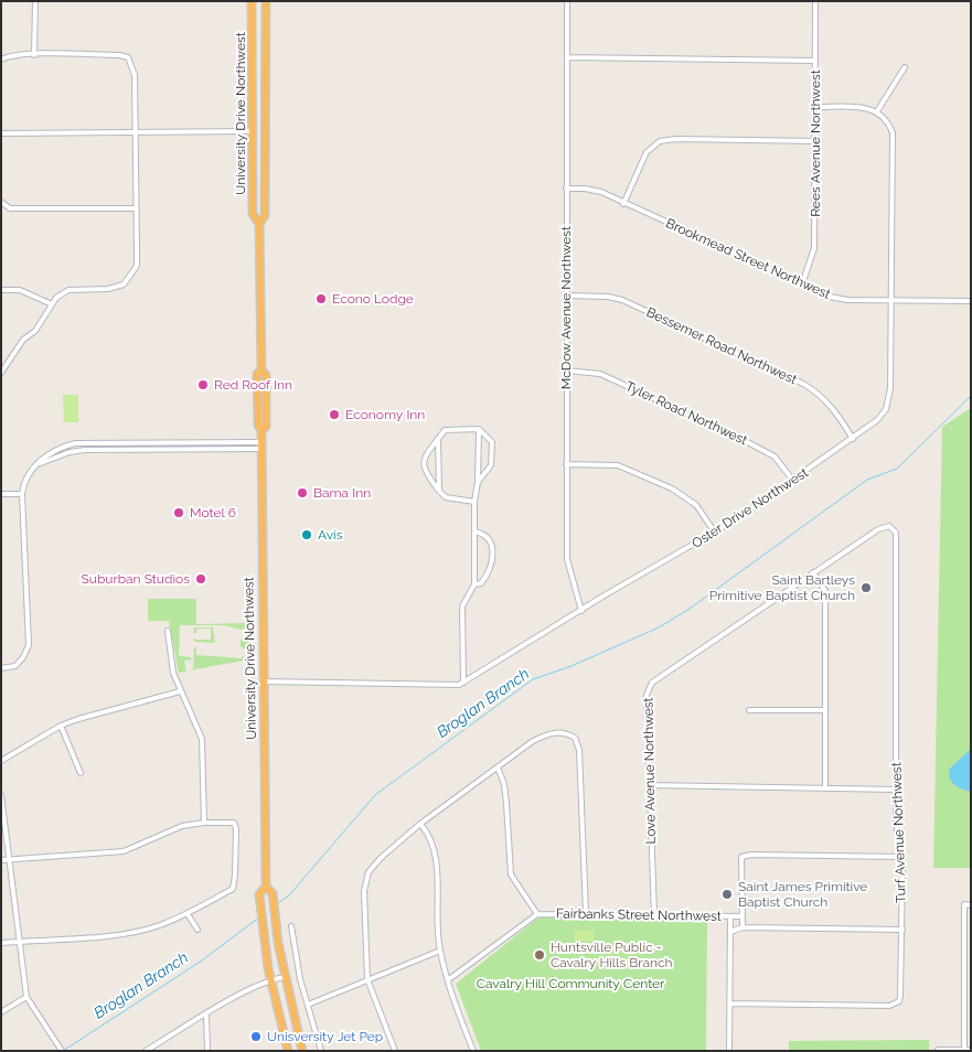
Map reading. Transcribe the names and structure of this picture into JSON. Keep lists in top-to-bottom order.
{
  "streets": {
    "highway": ["University Drive Northwest"],
    "street": [
      "Rees Avenue Northwest",
      "Brookmead Street Northwest",
      "McDow Avenue Northwest",
      "Bessemer Road Northwest",
      "Tyler Road Northwest",
      "Oster Drive Northwest",
      "Love Avenue Northwest",
      "Turf Avenue Northwest",
      "Fairbanks Street Northwest"
    ]
  },
  "crossings": [
    ["University Drive Northwest", "Oster Drive Northwest"],
    ["Rees Avenue Northwest", "Brookmead Street Northwest"],
    ["Brookmead Street Northwest", "McDow Avenue Northwest"],
    ["Brookmead Street Northwest", "Oster Drive Northwest"],
    ["McDow Avenue Northwest", "Bessemer Road Northwest"],
    ["McDow Avenue Northwest", "Tyler Road Northwest"],
    ["McDow Avenue Northwest", "Oster Drive Northwest"],
    ["Bessemer Road Northwest", "Oster Drive Northwest"],
    ["Tyler Road Northwest", "Oster Drive Northwest"],
    ["Love Avenue Northwest", "Turf Avenue Northwest"],
    ["Love Avenue Northwest", "Fairbanks Street Northwest"],
    ["Turf Avenue Northwest", "Fairbanks Street Northwest"]
  ],
  "water": ["Broglan Branch"],
  "parks": ["Cavalry Hill Community Center"],
  "places": [
    "Econo Lodge",
    "Red Roof Inn",
    "Economy Inn",
    "Bama Inn",
    "Motel 6",
    "Avis",
    "Suburban Studios",
    "Saint Bartleys Primitive Baptist Church",
    "Saint James Primitive Baptist Church",
    "Huntsville Public - Cavalry Hills Branch",
    "Unisversity Jet Pep"
  ]
}
